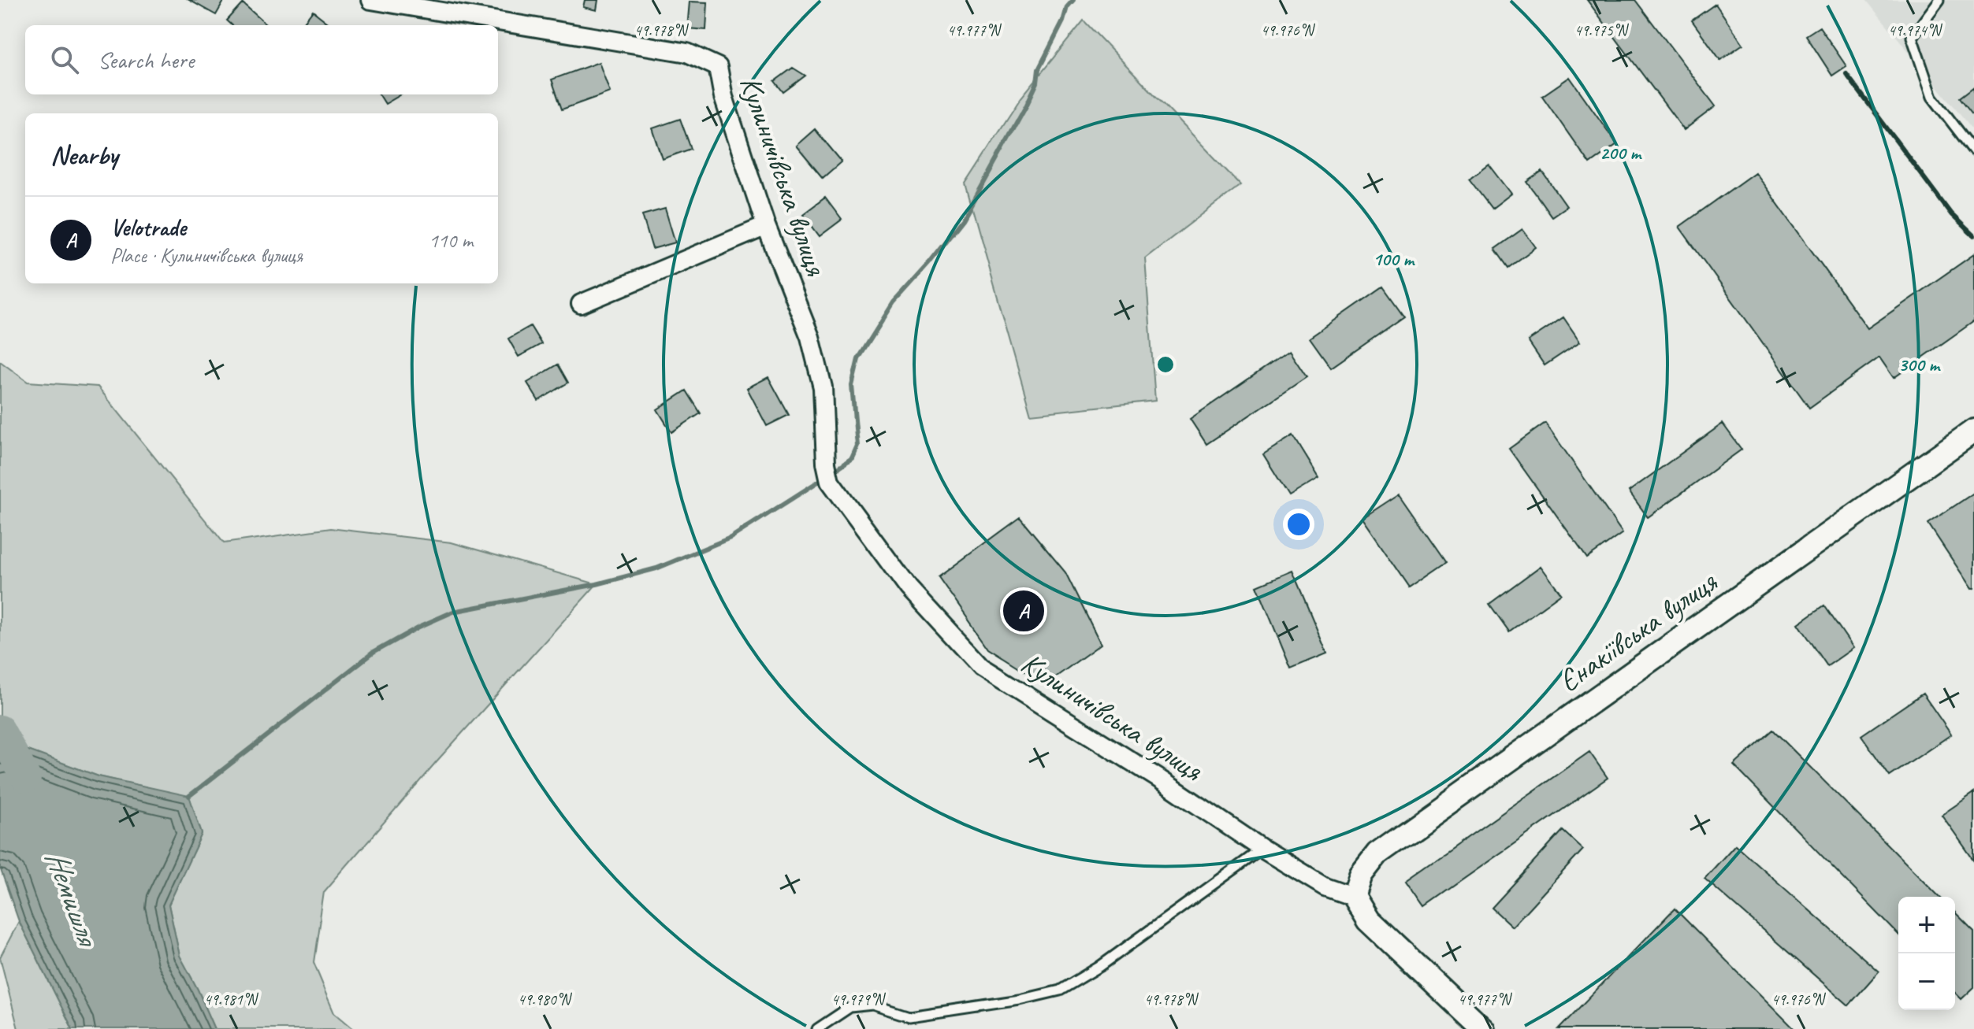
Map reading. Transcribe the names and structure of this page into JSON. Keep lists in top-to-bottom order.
{
  "streets": {
    "street": ["Кулиничівська вулиця", "Єнакіївська вулиця"]
  },
  "crossings": [
    ["Кулиничівська вулиця", "Єнакіївська вулиця"]
  ],
  "water": ["Немишля"],
  "page": {
    "search": "Search here",
    "heading": "Nearby",
    "list": [
      {
        "mark": "A",
        "name": "Velotrade",
        "note": "Place · Кулиничівська вулиця",
        "value": "110 m"
      }
    ],
    "pins": "A",
    "map_buttons": ["+", "−"]
  },
  "coordinates": [
    "49.978°N",
    "49.977°N",
    "49.976°N",
    "49.975°N",
    "49.974°N",
    "49.981°N",
    "49.980°N",
    "49.979°N"
  ],
  "rings": ["200 m", "100 m", "300 m"]
}
